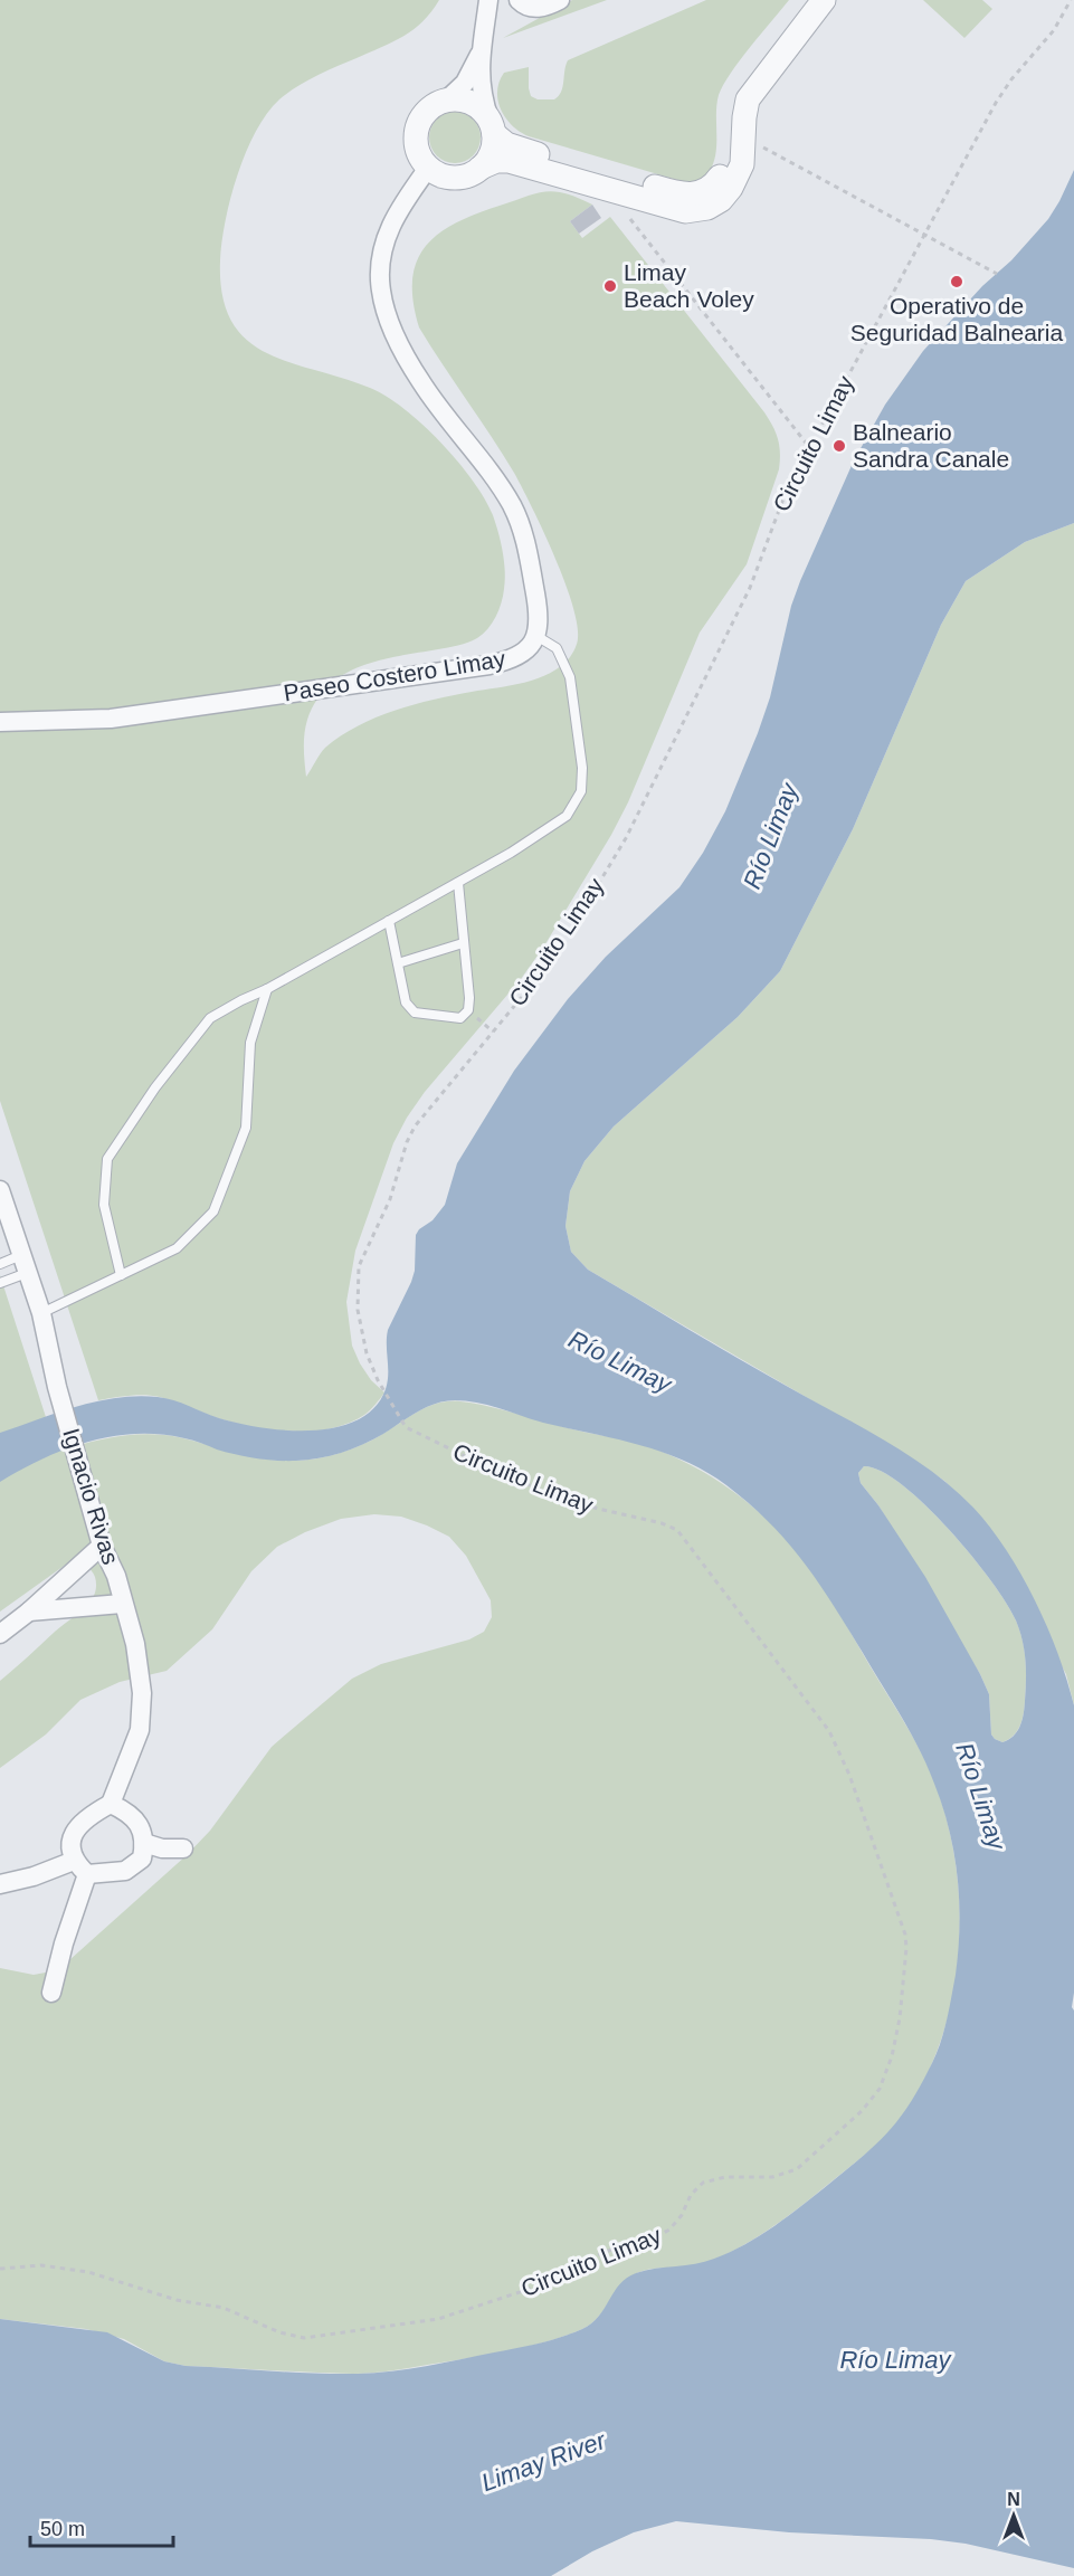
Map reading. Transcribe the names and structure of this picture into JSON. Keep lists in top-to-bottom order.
{
  "streets": {
    "street": ["Paseo Costero Limay", "Ignacio Rivas"],
    "path": ["Circuito Limay"]
  },
  "water": ["Río Limay", "Limay River"],
  "places": ["Operativo de Seguridad Balnearia", "Limay Beach Voley", "Balneario Sandra Canale"],
  "scale_bar": "50 m",
  "north": "top"
}
